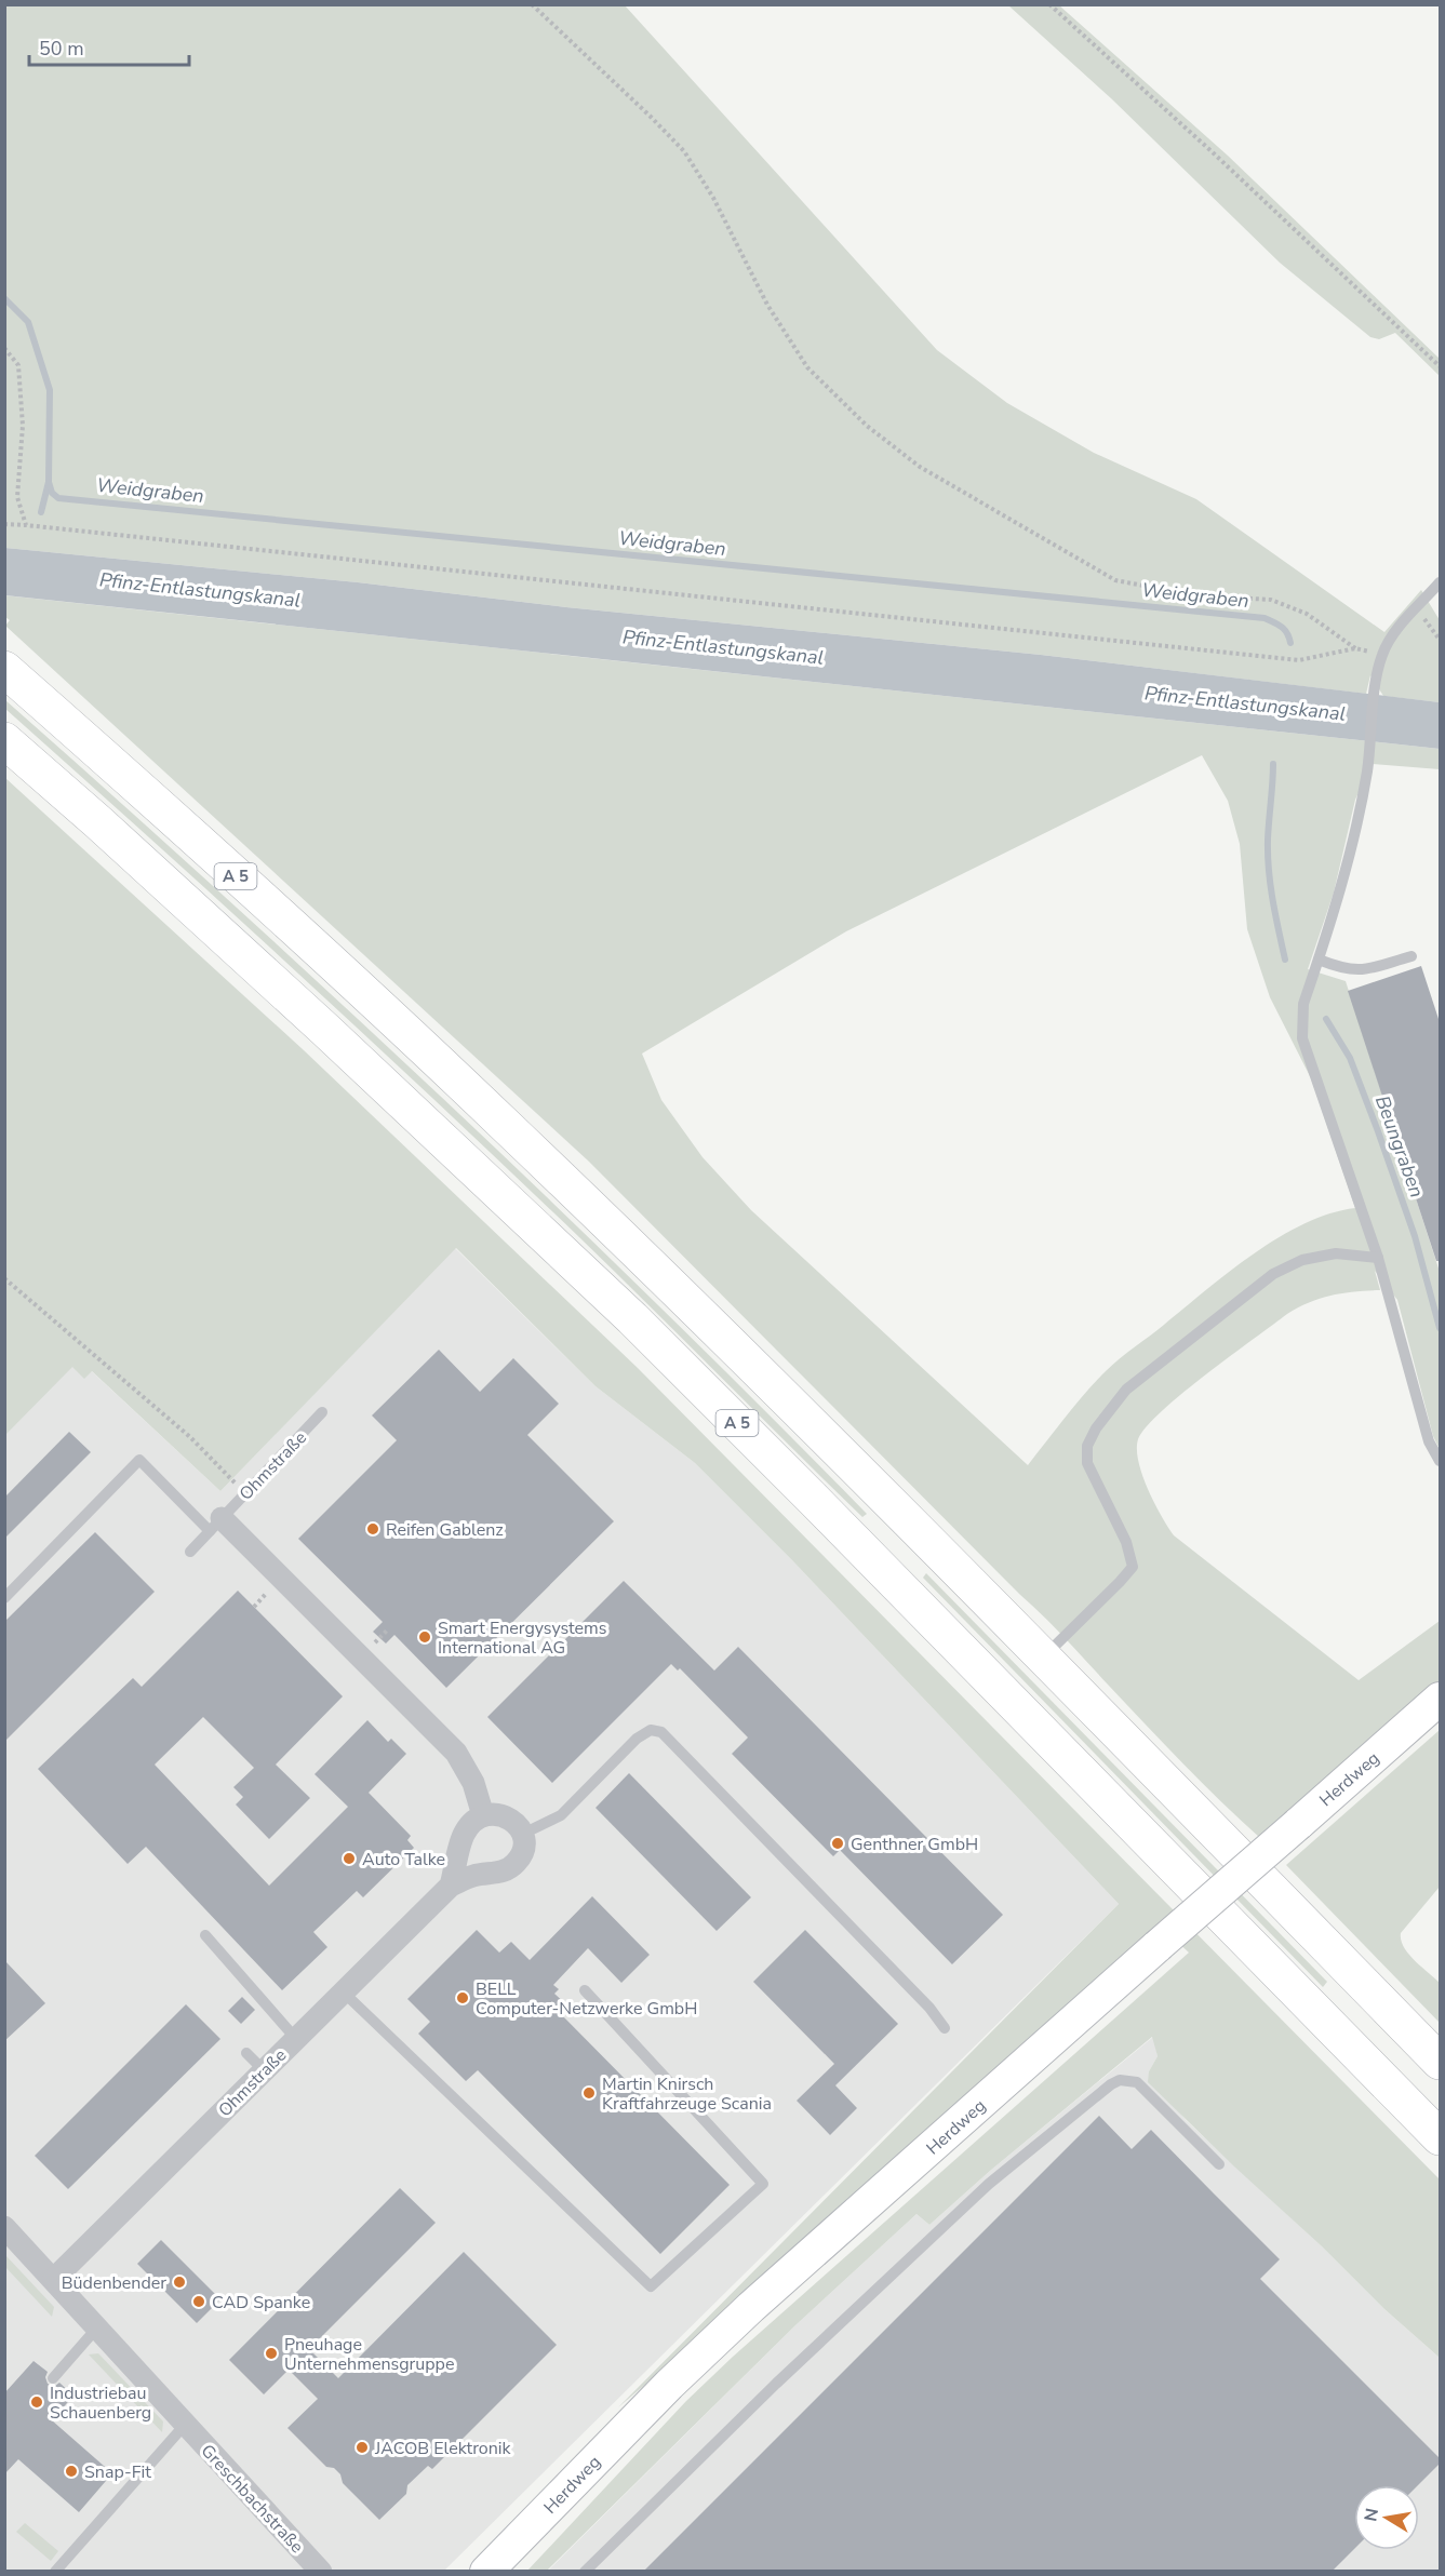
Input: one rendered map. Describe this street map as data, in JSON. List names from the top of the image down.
{
  "streets": {
    "highway": ["A 5"],
    "main road": ["Herdweg"],
    "street": ["Ohmstraße", "Greschbachstraße"]
  },
  "crossings": [
    ["Ohmstraße", "Greschbachstraße"]
  ],
  "water": ["Weidgraben", "Pfinz-Entlastungskanal", "Beungraben"],
  "places": [
    "Reifen Gablenz",
    "Smart Energysystems International AG",
    "Genthner GmbH",
    "Auto Talke",
    "BELL Computer-Netzwerke GmbH",
    "Martin Knirsch Kraftfahrzeuge Scania",
    "Büdenbender",
    "CAD Spanke",
    "Pneuhage Unternehmensgruppe",
    "Industriebau Schauenberg",
    "JACOB Elektronik",
    "Snap-Fit"
  ],
  "scale_bar": "50 m",
  "north": "left"
}
